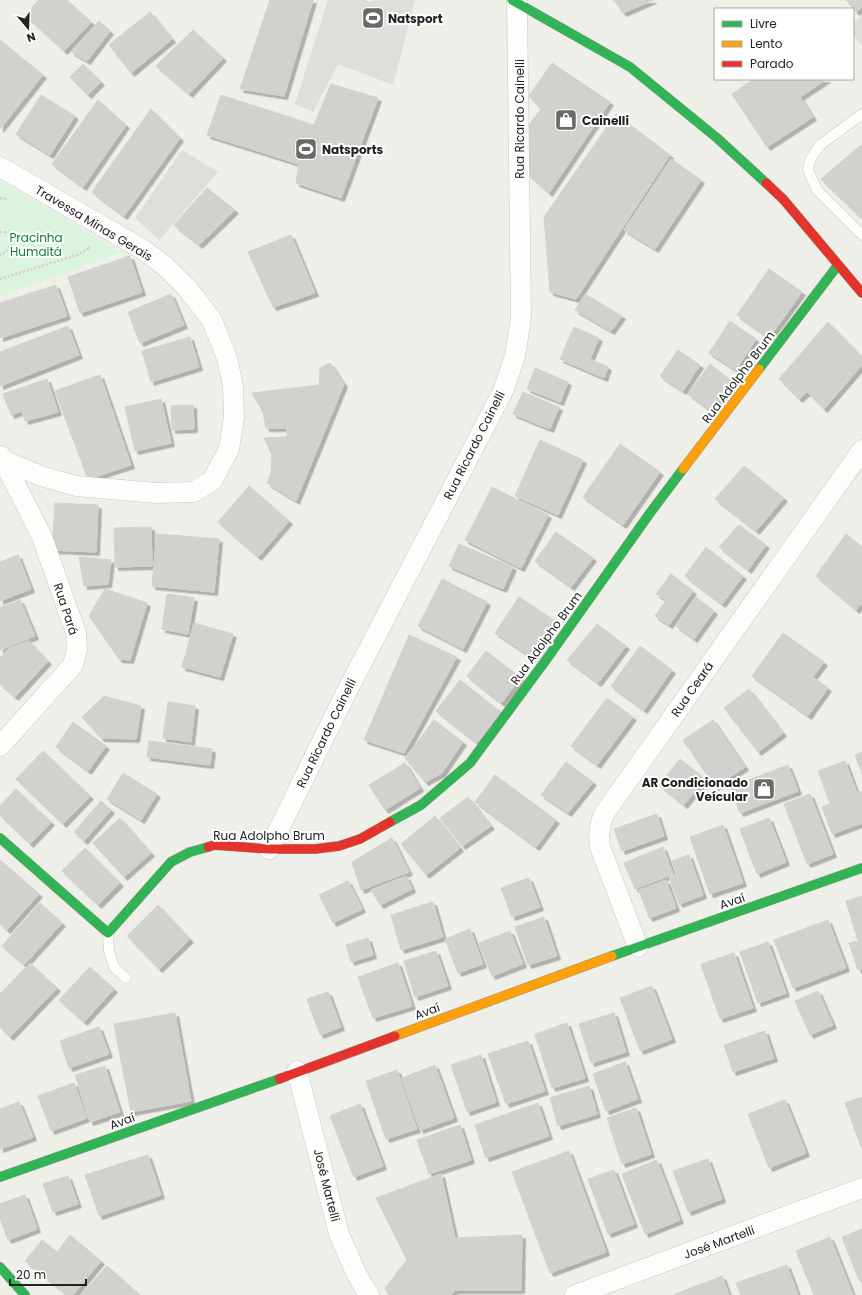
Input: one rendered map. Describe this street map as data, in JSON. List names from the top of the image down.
{
  "streets": {
    "street": [
      "Rua Ricardo Cainelli",
      "Travessa Minas Gerais",
      "Rua Adolpho Brum",
      "Rua Pará",
      "Rua Ceará",
      "Avaí",
      "José Martelli"
    ]
  },
  "crossings": [
    ["Rua Ricardo Cainelli", "Rua Adolpho Brum"],
    ["Travessa Minas Gerais", "Rua Pará"],
    ["Rua Ceará", "Avaí"],
    ["Avaí", "José Martelli"]
  ],
  "parks": ["Pracinha Humaitá"],
  "places": {
    "sports": ["Natsport", "Natsports"],
    "shop": ["Cainelli", "AR Condicionado Veícular"]
  },
  "legend": ["Livre", "Lento", "Parado"],
  "scale_bar": "20 m",
  "north": "bottom"
}
